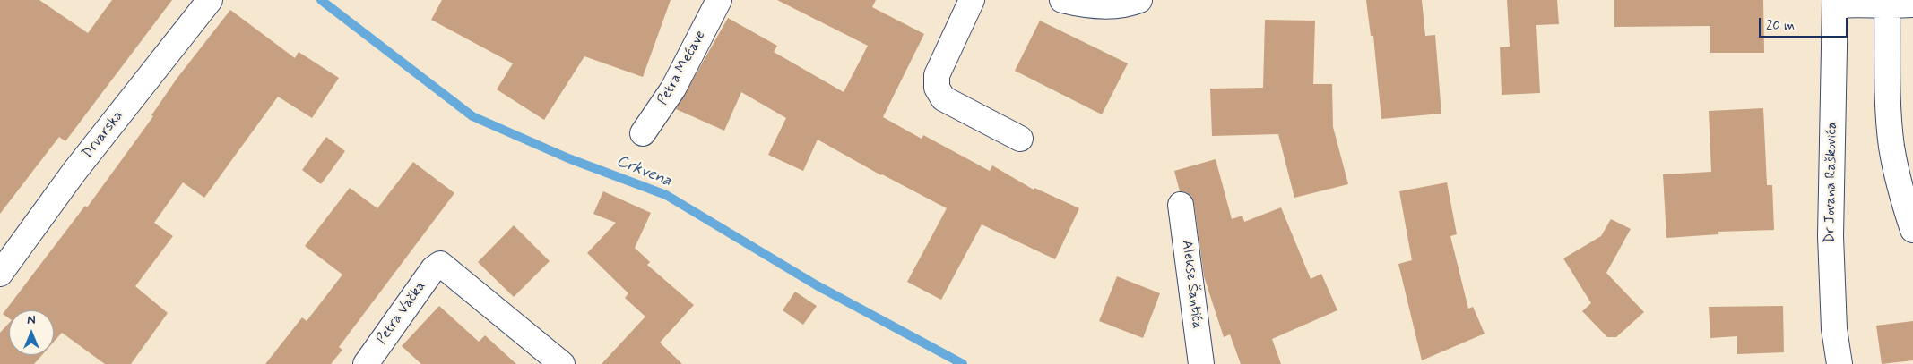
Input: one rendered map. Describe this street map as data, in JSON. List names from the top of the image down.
{
  "streets": {
    "street": [
      "Petra Mećave",
      "Drvarska",
      "Dr Jovana Raškovića",
      "Alekse Šantića",
      "Petra Vačka"
    ]
  },
  "water": ["Crkvena"],
  "scale_bar": "20 m",
  "north": "top"
}
